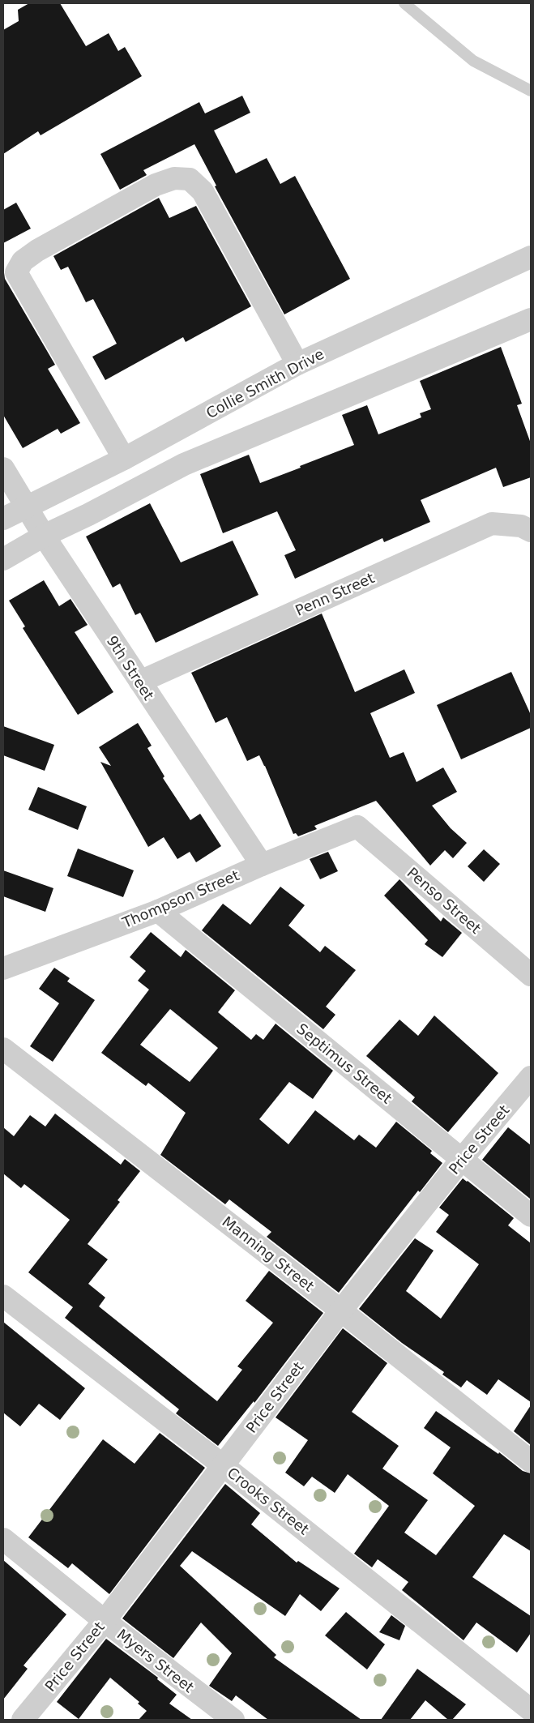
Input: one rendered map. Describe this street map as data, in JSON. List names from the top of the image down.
{
  "streets": {
    "street": [
      "Collie Smith Drive",
      "Penn Street",
      "9th Street",
      "Thompson Street",
      "Penso Street",
      "Septimus Street",
      "Price Street",
      "Manning Street",
      "Crooks Street",
      "Myers Street"
    ]
  },
  "crossings": [
    ["Collie Smith Drive", "9th Street"],
    ["Penn Street", "9th Street"],
    ["9th Street", "Thompson Street"],
    ["Thompson Street", "Penso Street"],
    ["Thompson Street", "Septimus Street"],
    ["Septimus Street", "Price Street"],
    ["Price Street", "Manning Street"],
    ["Price Street", "Crooks Street"],
    ["Price Street", "Myers Street"]
  ]
}
